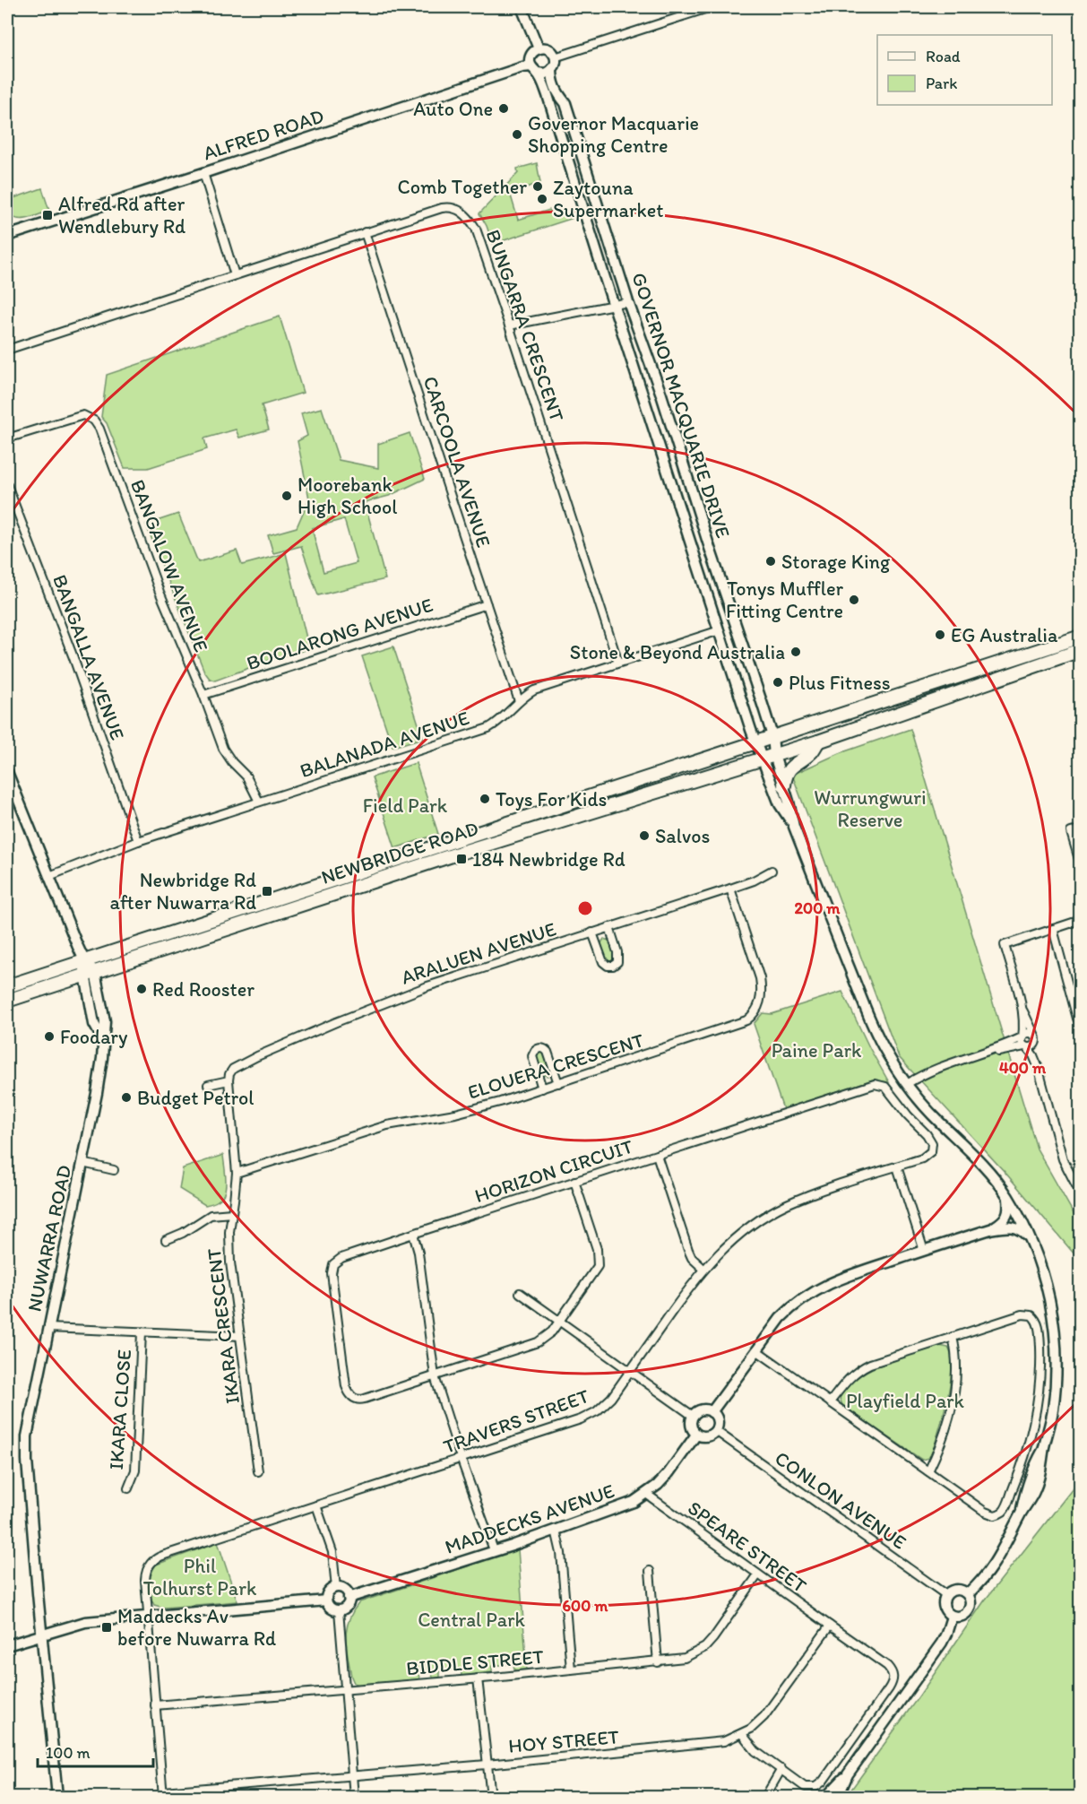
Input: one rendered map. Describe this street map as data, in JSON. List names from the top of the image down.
{
  "streets": {
    "highway": ["NEWBRIDGE ROAD"],
    "street": [
      "ALFRED ROAD",
      "BUNGARRA CRESCENT",
      "GOVERNOR MACQUARIE DRIVE",
      "CARCOOLA AVENUE",
      "BANGALOW AVENUE",
      "BOOLARONG AVENUE",
      "BANGALLA AVENUE",
      "BALANADA AVENUE",
      "ARALUEN AVENUE",
      "ELOUERA CRESCENT",
      "HORIZON CIRCUIT",
      "NUWARRA ROAD",
      "IKARA CRESCENT",
      "IKARA CLOSE",
      "TRAVERS STREET",
      "CONLON AVENUE",
      "MADDECKS AVENUE",
      "SPEARE STREET",
      "BIDDLE STREET",
      "HOY STREET"
    ]
  },
  "crossings": [
    ["ALFRED ROAD", "GOVERNOR MACQUARIE DRIVE"],
    ["BUNGARRA CRESCENT", "CARCOOLA AVENUE"],
    ["BUNGARRA CRESCENT", "BALANADA AVENUE"],
    ["GOVERNOR MACQUARIE DRIVE", "BALANADA AVENUE"],
    ["GOVERNOR MACQUARIE DRIVE", "NEWBRIDGE ROAD"],
    ["CARCOOLA AVENUE", "BOOLARONG AVENUE"],
    ["CARCOOLA AVENUE", "BALANADA AVENUE"],
    ["BANGALOW AVENUE", "BOOLARONG AVENUE"],
    ["BANGALOW AVENUE", "BALANADA AVENUE"],
    ["BANGALLA AVENUE", "BALANADA AVENUE"],
    ["BALANADA AVENUE", "NUWARRA ROAD"],
    ["NEWBRIDGE ROAD", "NUWARRA ROAD"],
    ["ARALUEN AVENUE", "ELOUERA CRESCENT"],
    ["ARALUEN AVENUE", "IKARA CRESCENT"],
    ["ELOUERA CRESCENT", "IKARA CRESCENT"],
    ["HORIZON CIRCUIT", "TRAVERS STREET"],
    ["TRAVERS STREET", "BIDDLE STREET"],
    ["TRAVERS STREET", "HOY STREET"],
    ["CONLON AVENUE", "MADDECKS AVENUE"],
    ["MADDECKS AVENUE", "SPEARE STREET"],
    ["SPEARE STREET", "BIDDLE STREET"],
    ["SPEARE STREET", "HOY STREET"]
  ],
  "parks": [
    "Wurrungwuri Reserve",
    "Field Park",
    "Paine Park",
    "Playfield Park",
    "Phil Tolhurst Park",
    "Central Park"
  ],
  "places": {
    "other": [
      "Auto One",
      "Governor Macquarie Shopping Centre",
      "Comb Together",
      "Zaytouna Supermarket",
      "Moorebank High School",
      "Storage King",
      "Tonys Muffler Fitting Centre",
      "EG Australia",
      "Stone & Beyond Australia",
      "Plus Fitness",
      "Toys For Kids",
      "Salvos",
      "Red Rooster",
      "Foodary",
      "Budget Petrol"
    ],
    "transit": [
      "Alfred Rd after Wendlebury Rd",
      "184 Newbridge Rd",
      "Newbridge Rd after Nuwarra Rd",
      "Maddecks Av before Nuwarra Rd"
    ]
  },
  "legend": ["Road", "Park"],
  "scale_bar": "100 m",
  "rings": ["200 m", "400 m", "600 m"]
}
